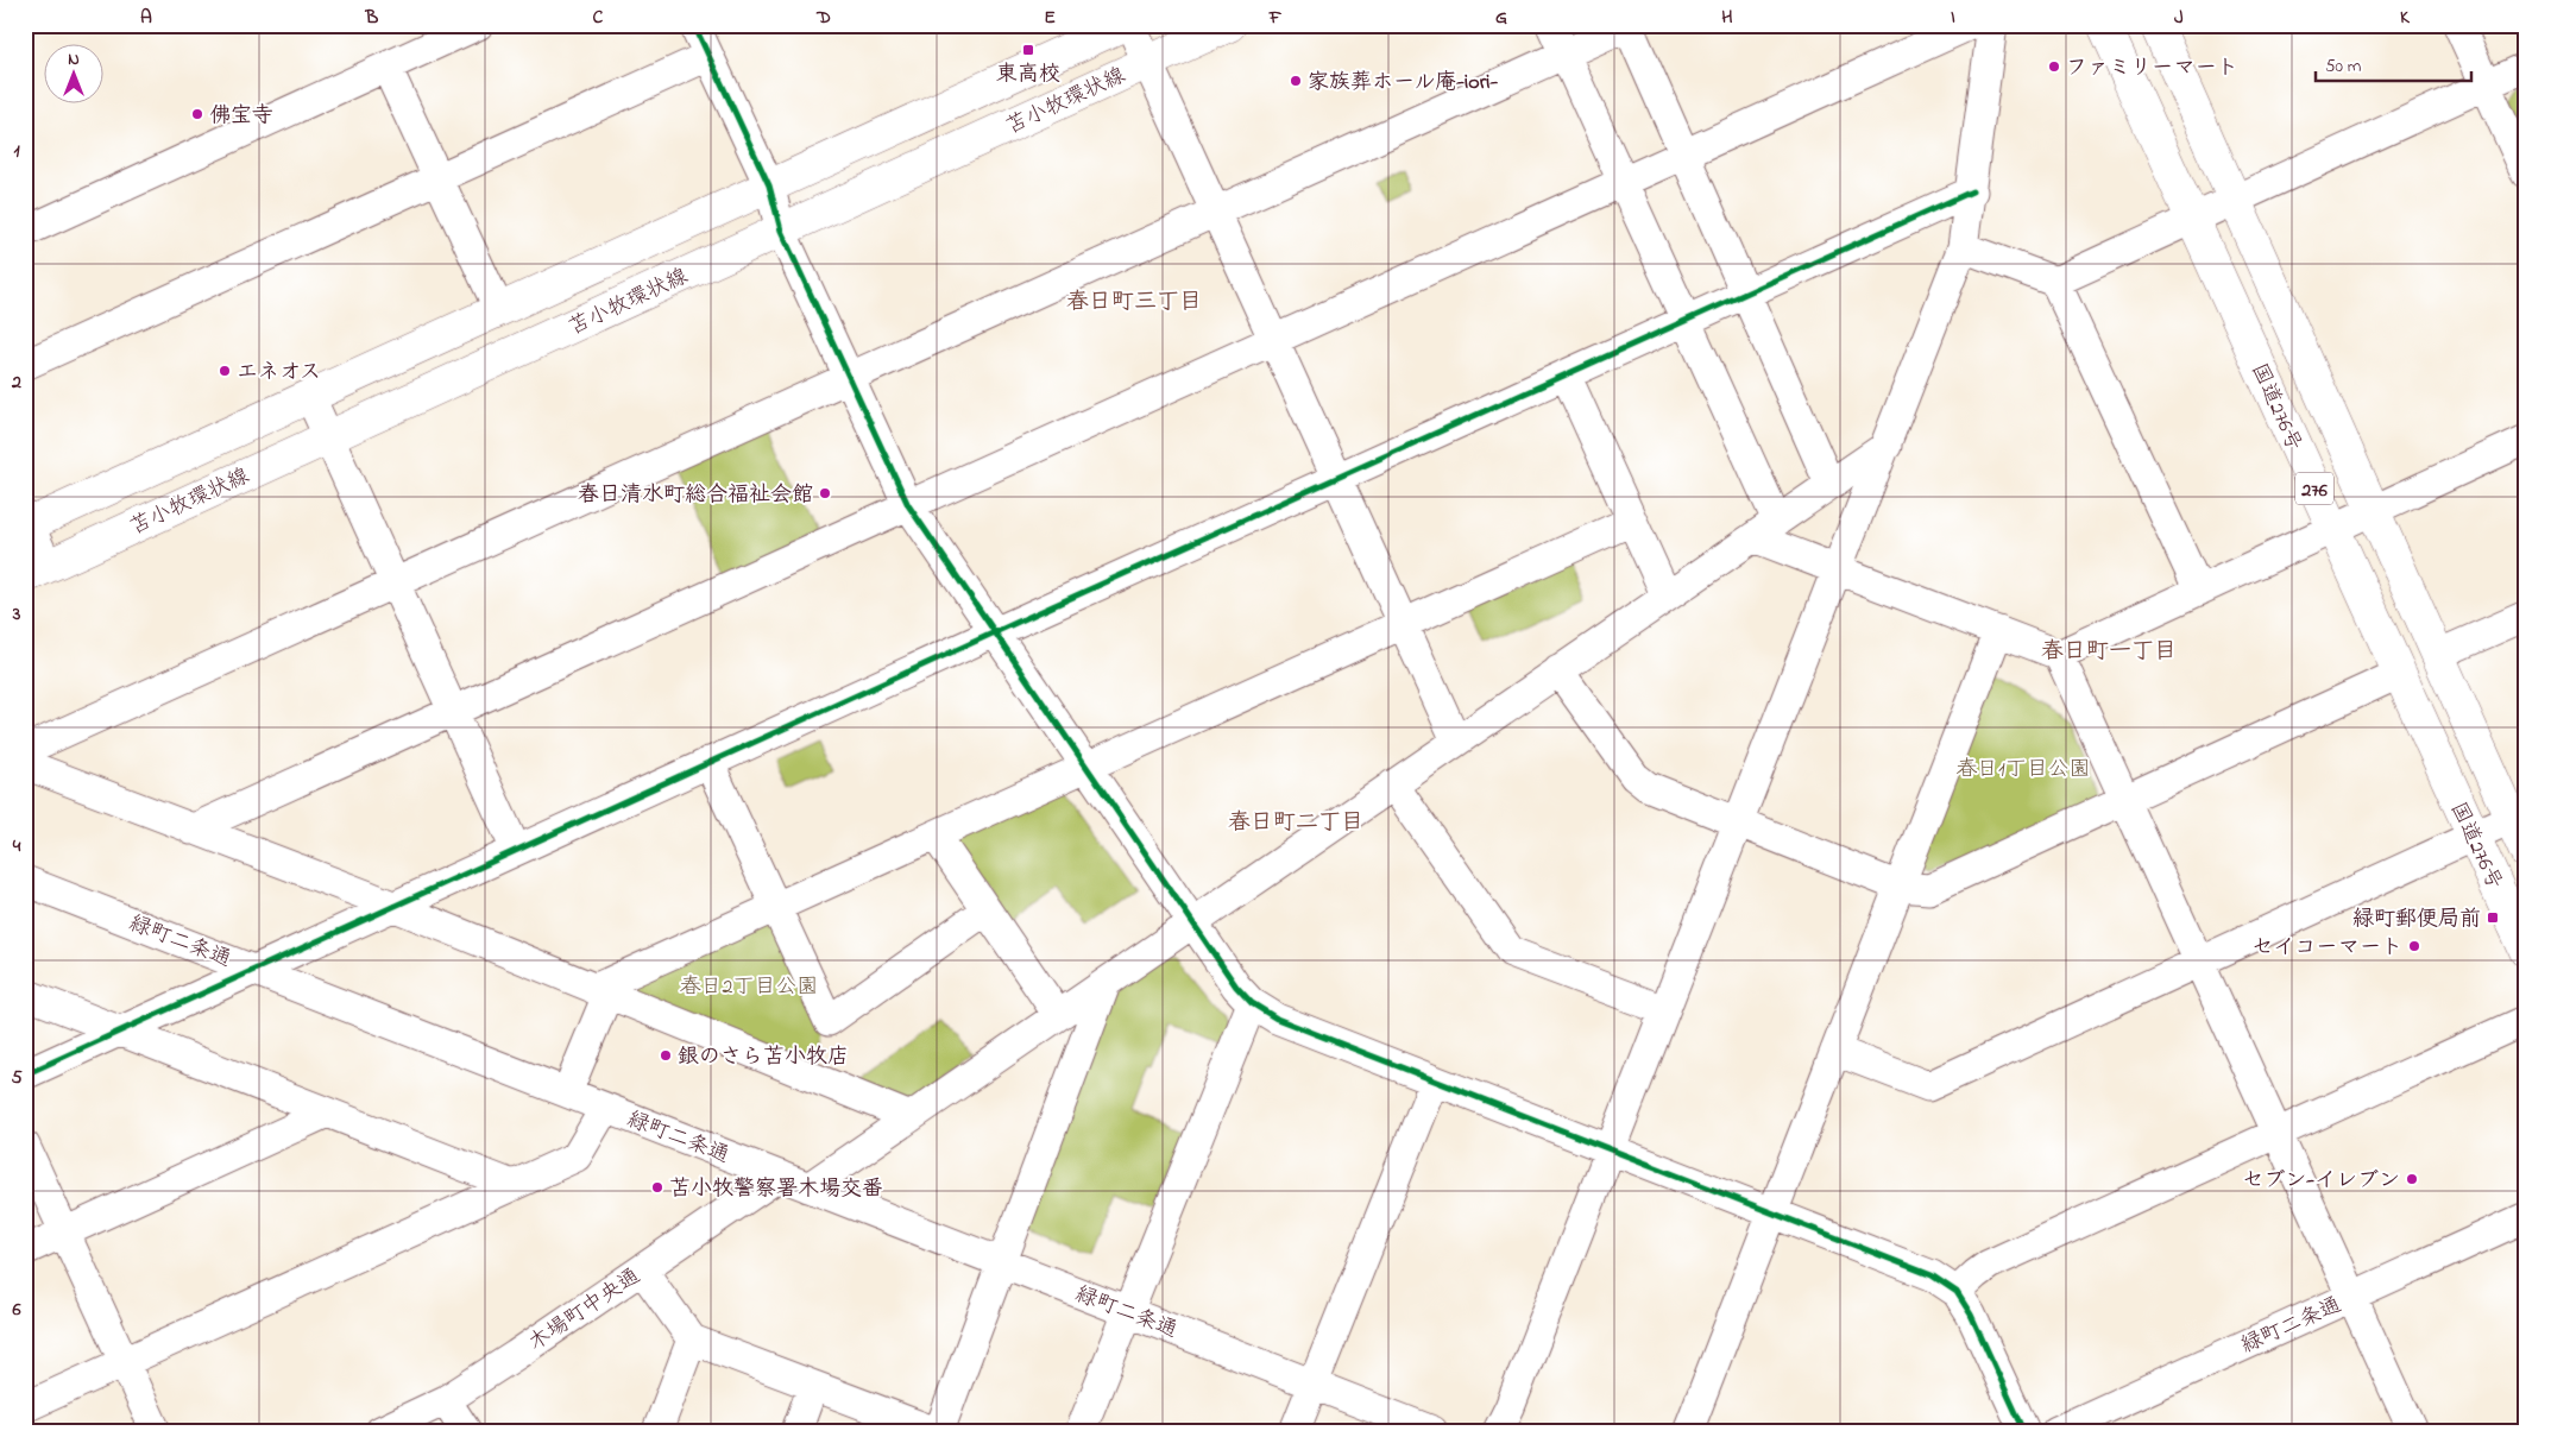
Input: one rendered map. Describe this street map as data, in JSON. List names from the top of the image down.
{
  "streets": {
    "main road": ["苫小牧環状線", "国道276号", "276"],
    "street": ["緑町二条通", "木場町中央通"]
  },
  "crossings": [
    ["緑町二条通", "木場町中央通"]
  ],
  "districts": ["春日町三丁目", "春日町一丁目", "春日町二丁目"],
  "parks": ["春日1丁目公園", "春日2丁目公園"],
  "places": {
    "transit": ["東高校", "緑町郵便局前"],
    "other": [
      "ファミリーマート",
      "家族葬ホール庵-iori-",
      "佛宝寺",
      "エネオス",
      "春日清水町総合福祉会館",
      "セイコーマート",
      "銀のさら苫小牧店",
      "セブン-イレブン",
      "苫小牧警察署木場交番"
    ]
  },
  "scale_bar": "50 m",
  "north": "top",
  "grid": {
    "columns": [
      "A",
      "B",
      "C",
      "D",
      "E",
      "F",
      "G",
      "H",
      "I",
      "J",
      "K"
    ],
    "rows": [
      "1",
      "2",
      "3",
      "4",
      "5",
      "6"
    ]
  }
}
